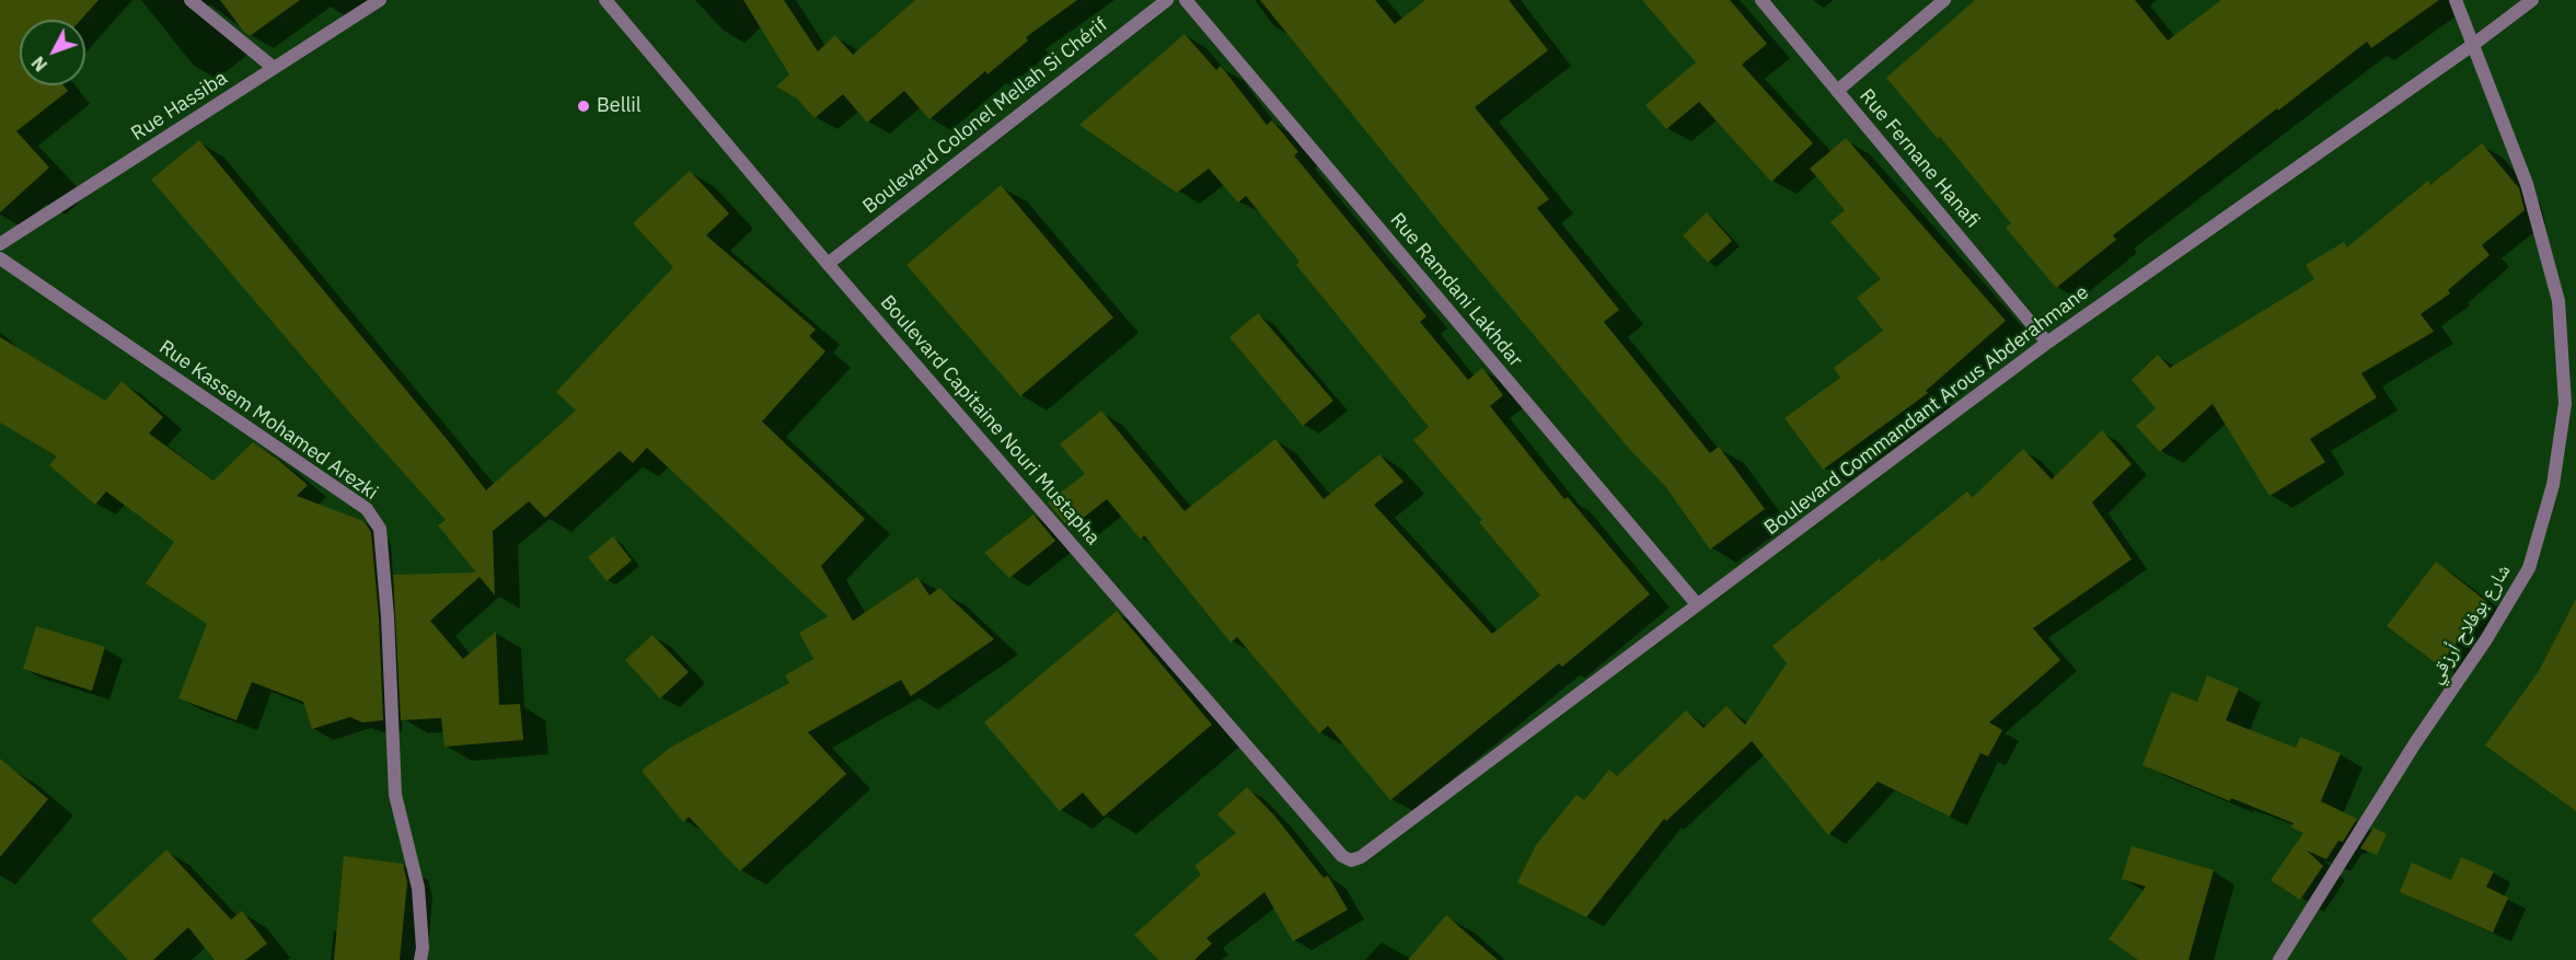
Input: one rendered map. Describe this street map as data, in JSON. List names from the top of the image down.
{
  "streets": {
    "street": [
      "Rue Hassiba",
      "Boulevard Colonel Mellah Si Chérif",
      "Rue Fernane Hanafi",
      "Rue Ramdani Lakhdar",
      "Boulevard Commandant Arous Abderahmane",
      "Rue Kassem Mohamed Arezki",
      "Boulevard Capitaine Nouri Mustapha",
      "شارع بوفلاح أرزقي"
    ]
  },
  "crossings": [
    ["Boulevard Colonel Mellah Si Chérif", "Boulevard Capitaine Nouri Mustapha"],
    ["Rue Fernane Hanafi", "Boulevard Commandant Arous Abderahmane"],
    ["Rue Ramdani Lakhdar", "Boulevard Commandant Arous Abderahmane"],
    ["Boulevard Commandant Arous Abderahmane", "Boulevard Capitaine Nouri Mustapha"],
    ["Boulevard Commandant Arous Abderahmane", "شارع بوفلاح أرزقي"]
  ],
  "places": ["Bellil"],
  "north": "bottom left"
}
